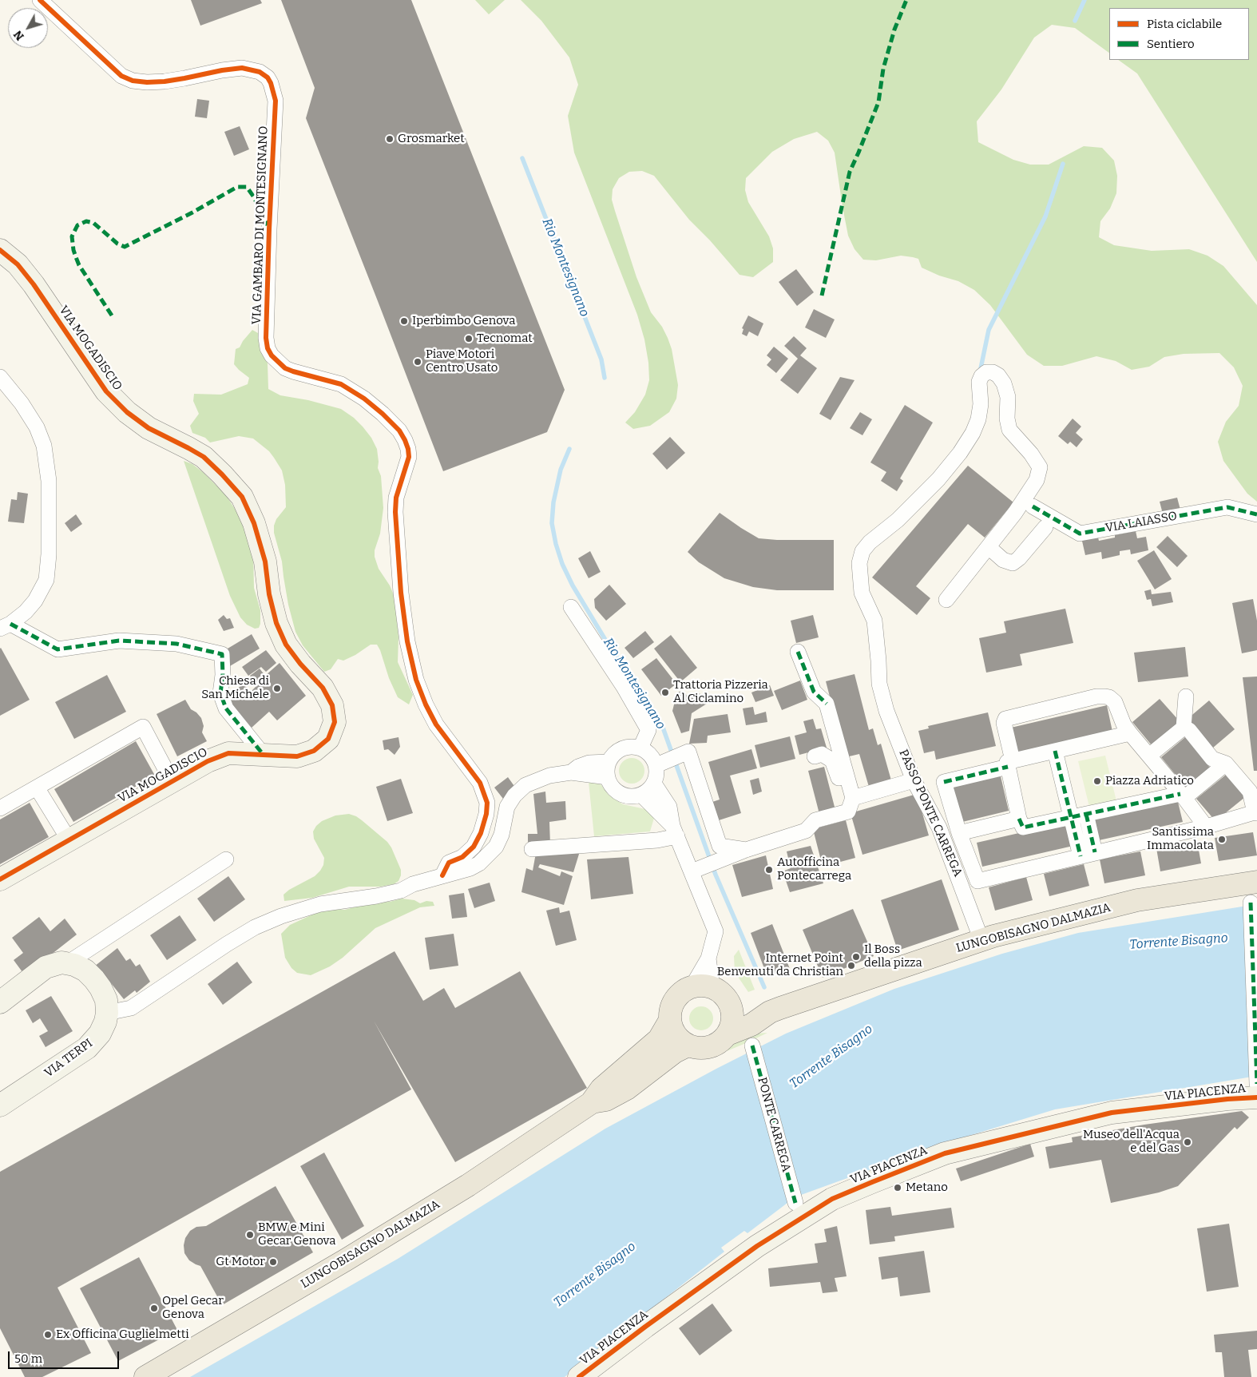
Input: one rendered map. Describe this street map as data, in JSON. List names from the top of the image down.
{
  "streets": {
    "main road": ["LUNGOBISAGNO DALMAZIA"],
    "street": [
      "VIA GAMBARO DI MONTESIGNANO",
      "VIA MOGADISCIO",
      "VIA LAIASSO",
      "PASSO PONTE CARREGA",
      "VIA TERPI",
      "VIA PIACENZA",
      "PONTE CARREGA"
    ]
  },
  "crossings": [
    ["PASSO PONTE CARREGA", "LUNGOBISAGNO DALMAZIA"]
  ],
  "water": ["Rio Montesignano", "Torrente Bisagno"],
  "places": [
    "Grosmarket",
    "Iperbimbo Genova",
    "Tecnomat",
    "Piave Motori Centro Usato",
    "Chiesa di San Michele",
    "Trattoria Pizzeria Al Ciclamino",
    "Piazza Adriatico",
    "Santissima Immacolata",
    "Autofficina Pontecarrega",
    "Il Boss della pizza",
    "Internet Point Benvenuti da Christian",
    "Museo dell'Acqua e del Gas",
    "Metano",
    "BMW e Mini Gecar Genova",
    "Gt Motor",
    "Opel Gecar Genova",
    "Ex Officina Guglielmetti"
  ],
  "legend": ["Pista ciclabile", "Sentiero"],
  "scale_bar": "50 m",
  "north": "bottom left"
}
